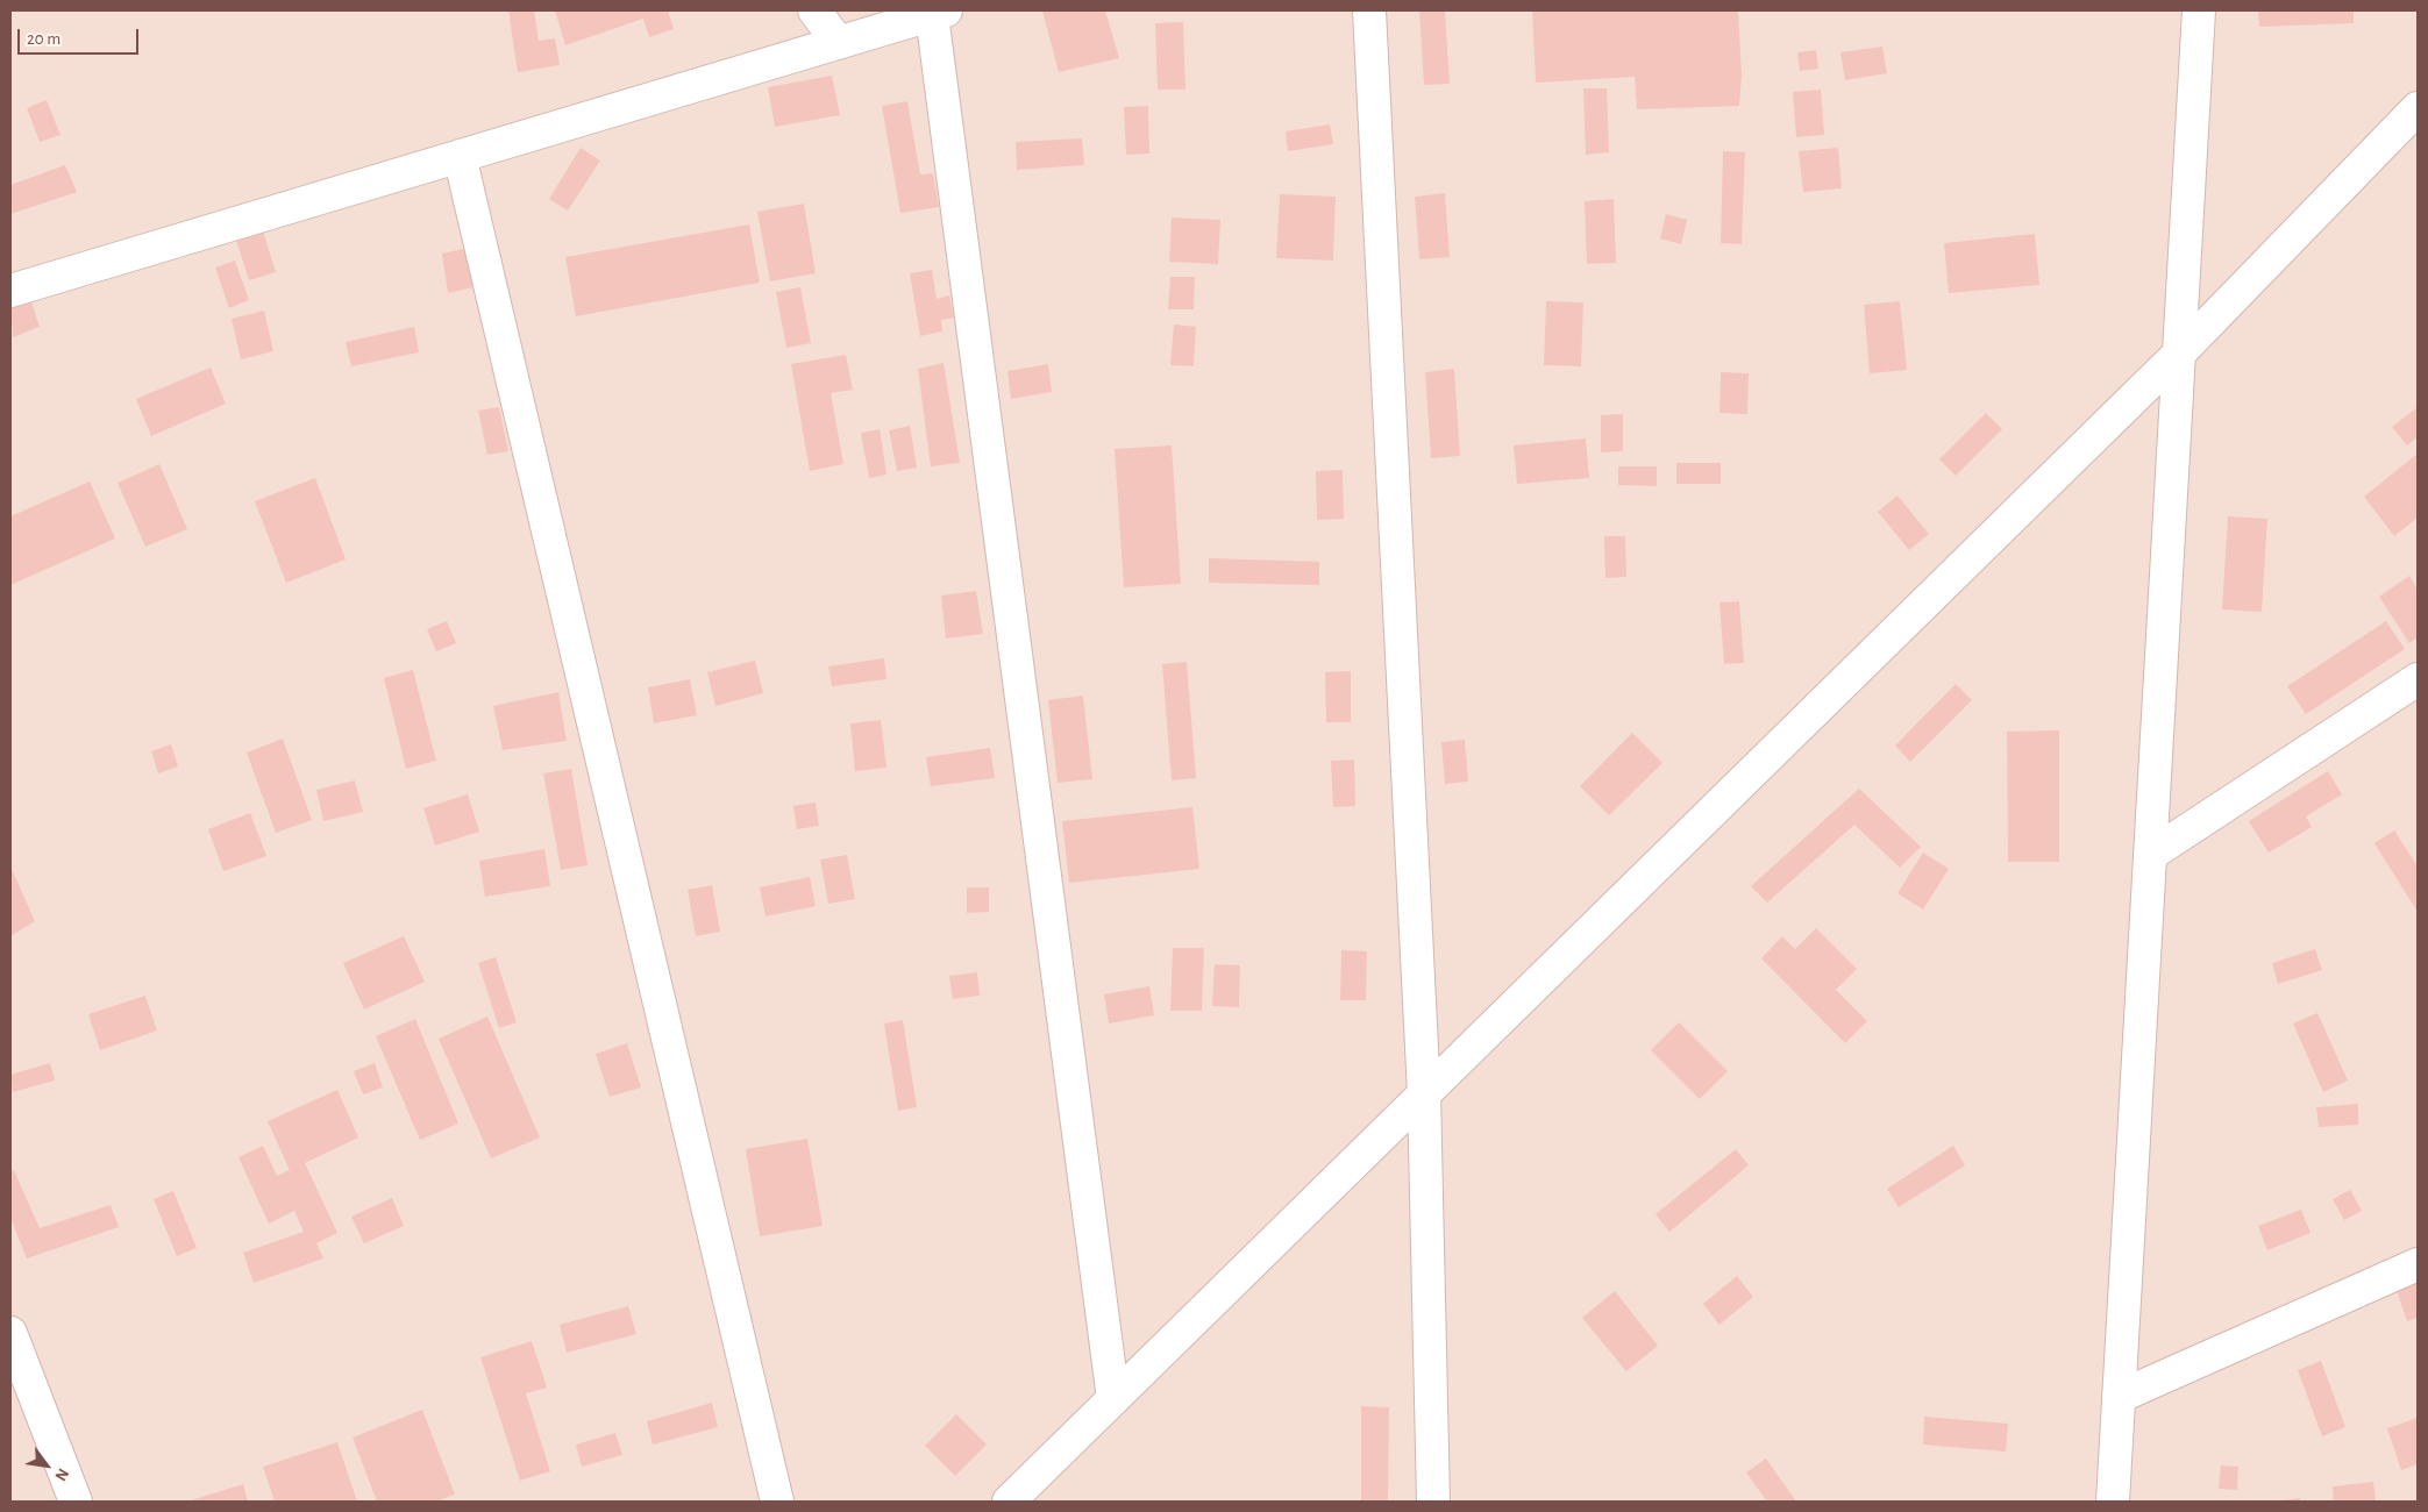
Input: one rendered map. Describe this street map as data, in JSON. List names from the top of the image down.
{
  "scale_bar": "20 m",
  "north": "bottom right"
}
